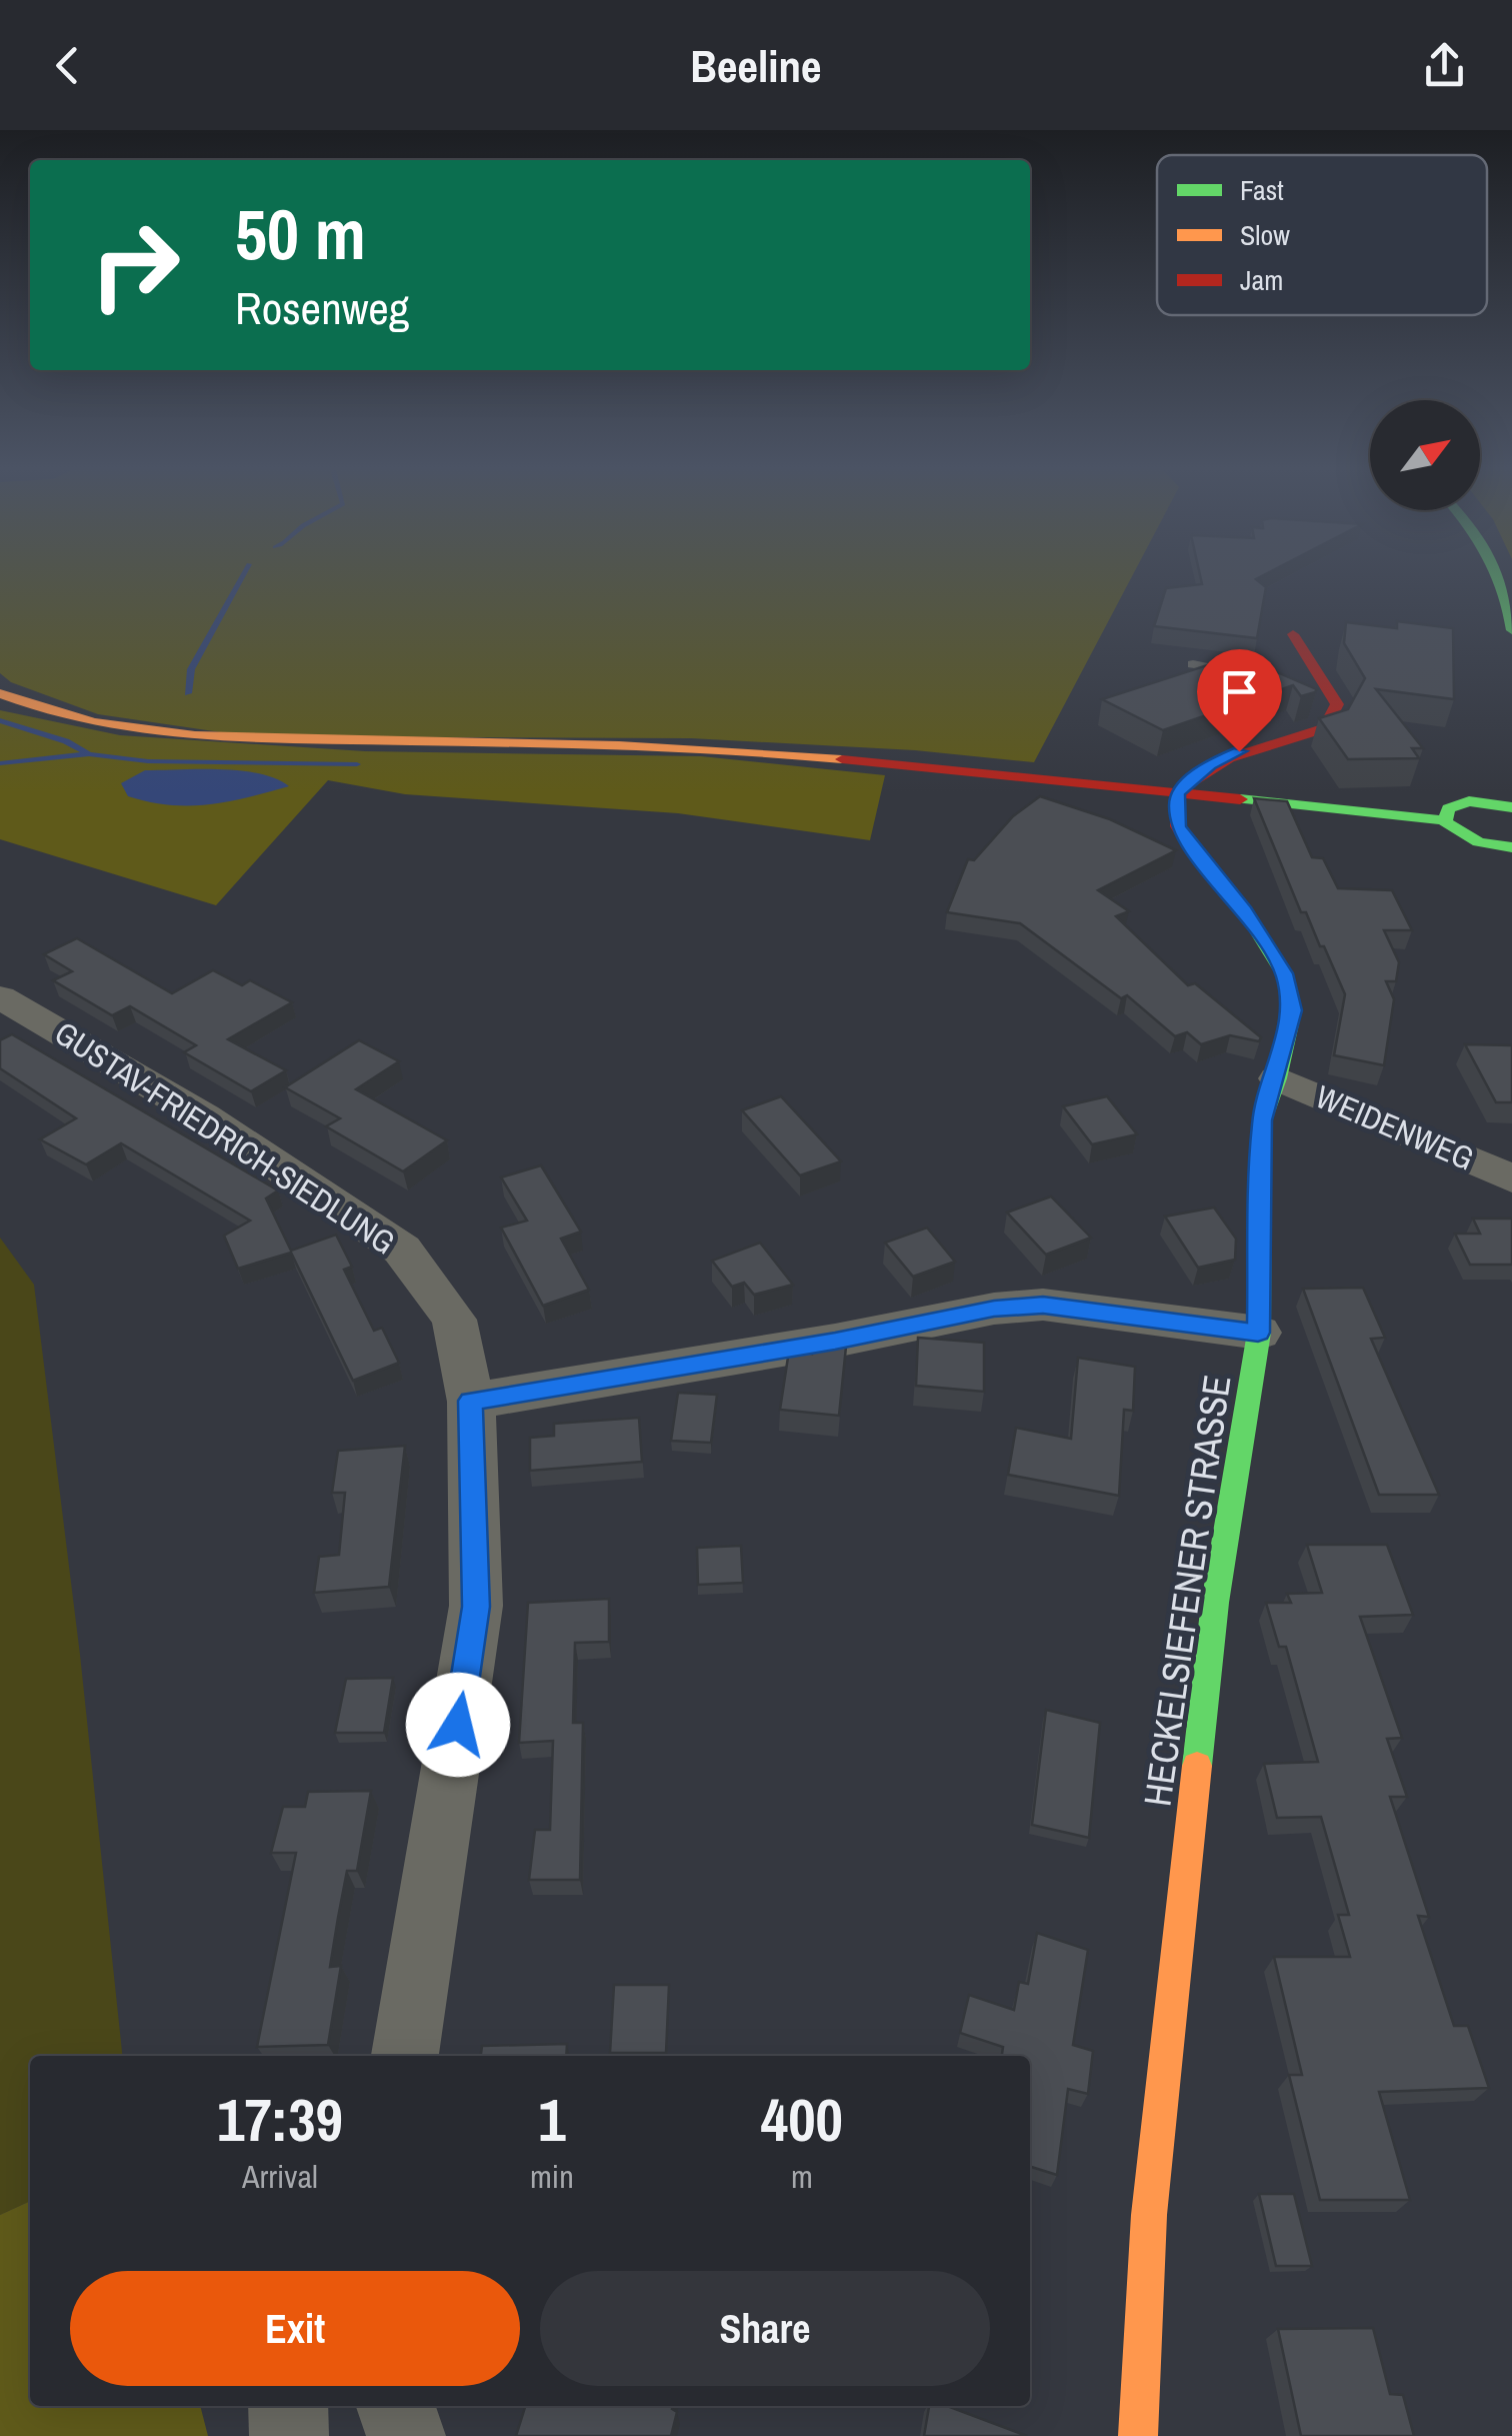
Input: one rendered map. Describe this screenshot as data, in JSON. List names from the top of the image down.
{
  "streets": {
    "main road": ["HECKELSIEFENER STRASSE"],
    "street": ["WEIDENWEG", "GUSTAV-FRIEDRICH-SIEDLUNG"]
  },
  "crossings": [
    ["WEIDENWEG", "HECKELSIEFENER STRASSE"]
  ],
  "legend": ["Fast", "Slow", "Jam"],
  "north": "top right",
  "page": {
    "header": "Beeline",
    "turn": ["50 m", "Rosenweg"],
    "eta": [
      "17:39",
      "Arrival",
      "1",
      "min",
      "400",
      "m"
    ],
    "buttons": ["Exit", "Share"]
  }
}
